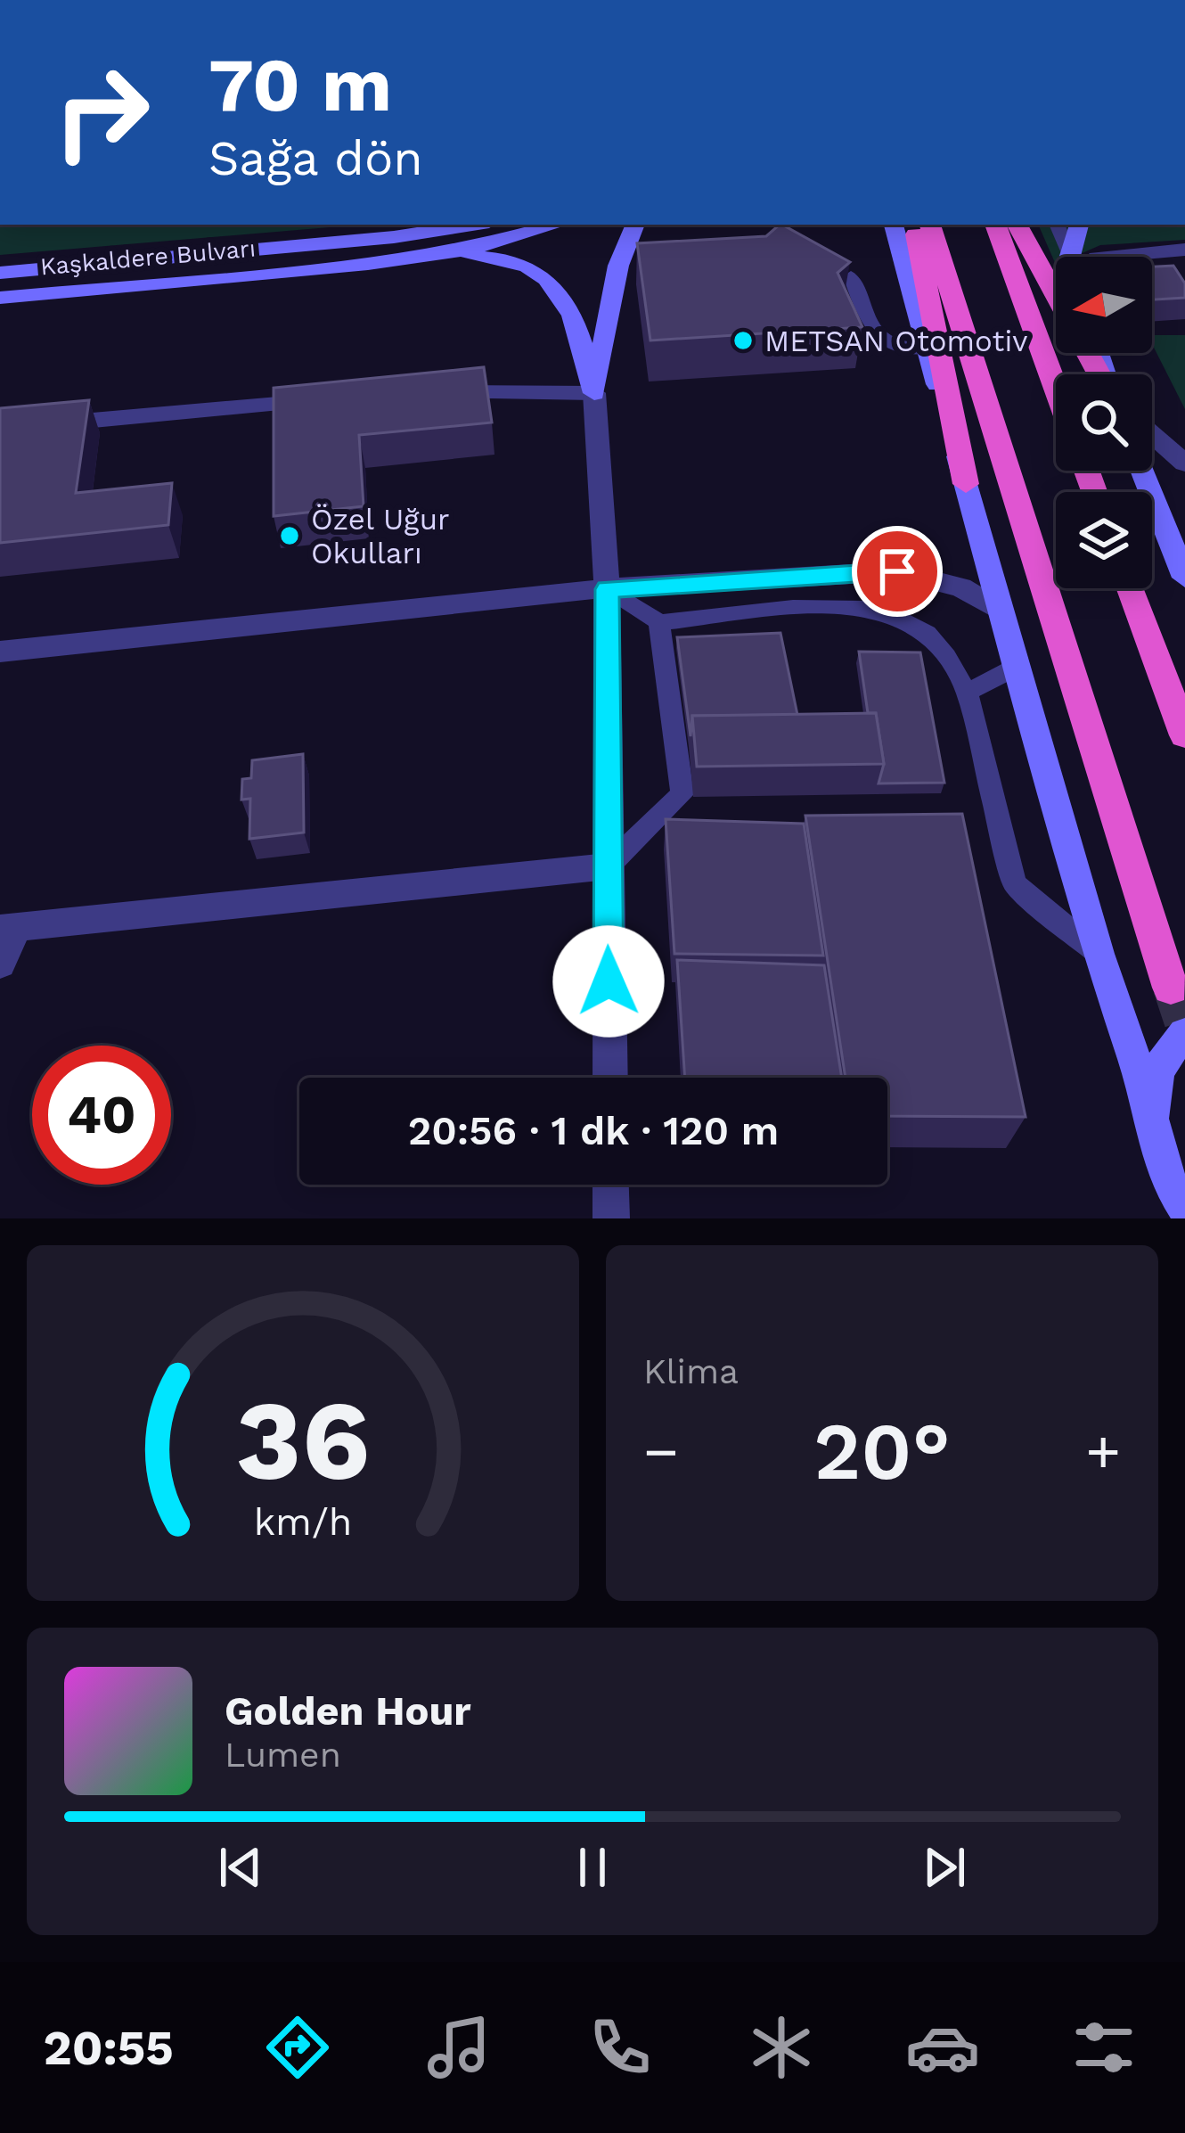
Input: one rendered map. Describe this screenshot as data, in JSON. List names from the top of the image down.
{
  "streets": {
    "main road": ["Kaşkaldere Bulvarı"]
  },
  "places": ["METSAN Otomotiv", "Özel Uğur Okulları"],
  "north": "left",
  "page": {
    "turn": ["70 m", "Sağa dön"],
    "limit": "40",
    "trip": "20:56 · 1 dk · 120 m",
    "tile": "Klima",
    "heat": ["−", "20°", "+"],
    "song": ["Golden Hour", "Lumen"],
    "tabs": "20:55",
    "gauge": ["36", "km/h"]
  }
}
